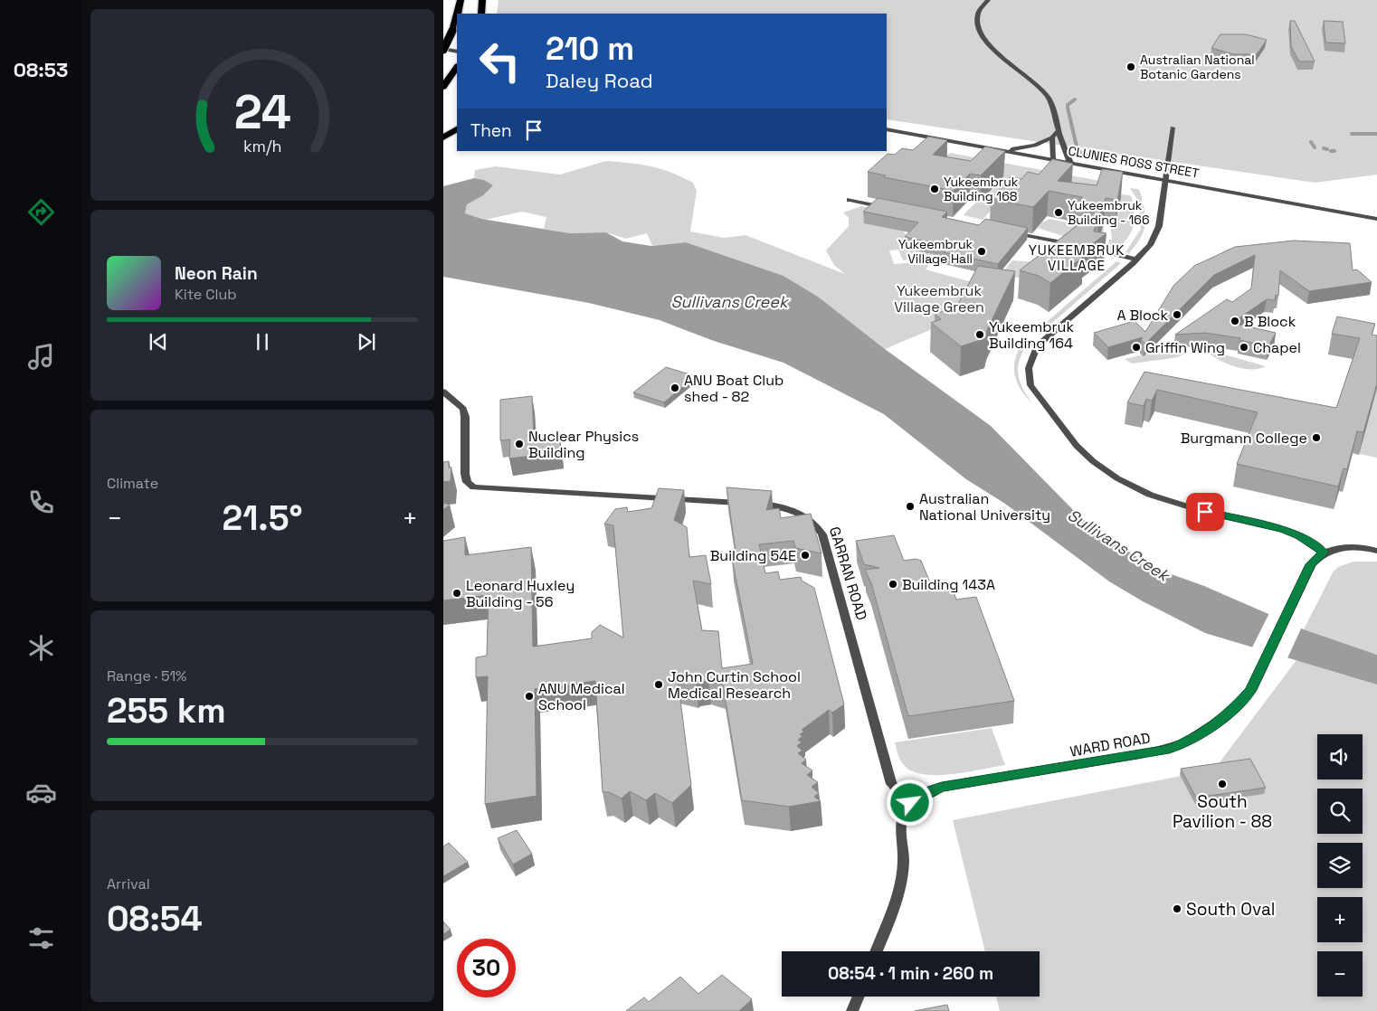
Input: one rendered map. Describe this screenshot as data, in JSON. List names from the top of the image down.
{
  "streets": {
    "street": ["CLUNIES ROSS STREET", "GARRAN ROAD", "WARD ROAD"]
  },
  "crossings": [
    ["GARRAN ROAD", "WARD ROAD"]
  ],
  "districts": ["YUKEEMBRUK VILLAGE"],
  "water": ["Sullivans Creek"],
  "parks": ["Yukeembruk Village Green"],
  "places": [
    "Australian National Botanic Gardens",
    "Yukeembruk Building 168",
    "Yukeembruk Building - 166",
    "Yukeembruk Village Hall",
    "A Block",
    "B Block",
    "Yukeembruk Building 164",
    "Griffin Wing",
    "Chapel",
    "ANU Boat Club shed - 82",
    "Burgmann College",
    "Nuclear Physics Building",
    "Australian National University",
    "Building 54E",
    "Building 143A",
    "Leonard Huxley Building - 56",
    "John Curtin School Medical Research",
    "ANU Medical School",
    "South Pavilion - 88",
    "South Oval"
  ],
  "page": {
    "tabs": "08:53",
    "turn": ["210 m", "Daley Road"],
    "then": "Then",
    "song": ["Neon Rain", "Kite Club"],
    "tile": [
      "Climate",
      ["Range · 51%", "255 km"],
      ["Arrival", "08:54"]
    ],
    "heat": ["−", "21.5°", "+"],
    "map_buttons": ["+", "−"],
    "limit": "30",
    "trip": "08:54 · 1 min · 260 m",
    "gauge": ["24", "km/h"]
  }
}
